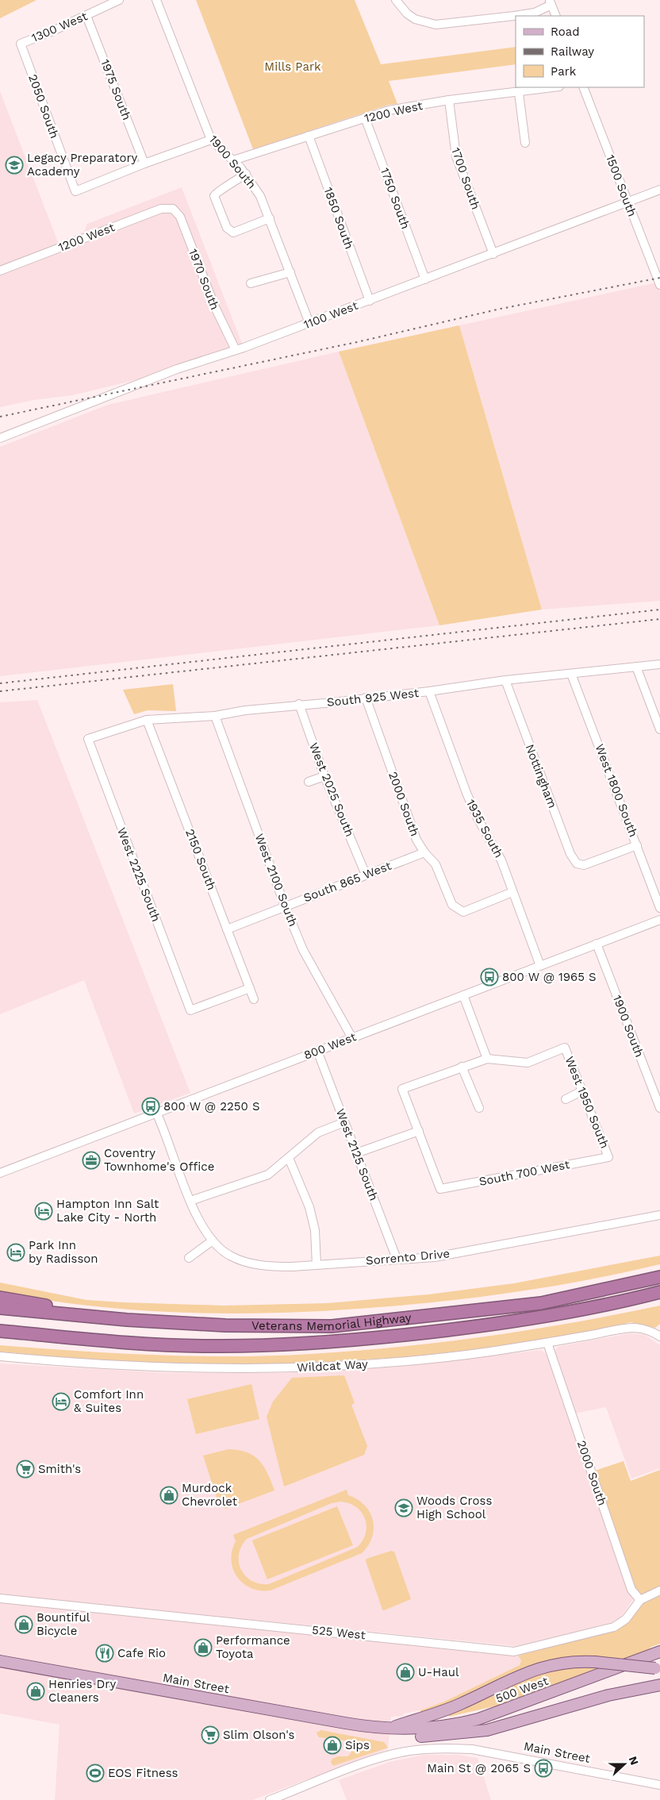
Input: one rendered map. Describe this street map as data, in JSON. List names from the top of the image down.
{
  "streets": {
    "highway": ["Veterans Memorial Highway"],
    "main road": ["Main Street", "500 West"],
    "street": [
      "1300 West",
      "1975 South",
      "2050 South",
      "1200 West",
      "1900 South",
      "1700 South",
      "1500 South",
      "1750 South",
      "1850 South",
      "1970 South",
      "1100 West",
      "South 925 West",
      "Nottingham",
      "West 2025 South",
      "West 1800 South",
      "2000 South",
      "1935 South",
      "2150 South",
      "West 2225 South",
      "West 2100 South",
      "South 865 West",
      "800 West",
      "West 1950 South",
      "West 2125 South",
      "South 700 West",
      "Sorrento Drive",
      "Wildcat Way",
      "525 West"
    ]
  },
  "crossings": [
    ["1300 West", "1975 South"],
    ["1300 West", "2050 South"],
    ["1975 South", "2050 South"],
    ["1200 West", "1900 South"],
    ["1200 West", "1700 South"],
    ["1200 West", "1750 South"],
    ["1200 West", "1850 South"],
    ["1200 West", "1970 South"],
    ["1900 South", "1100 West"],
    ["1900 South", "800 West"],
    ["1700 South", "1100 West"],
    ["1500 South", "1100 West"],
    ["1750 South", "1100 West"],
    ["1850 South", "1100 West"],
    ["1970 South", "1100 West"],
    ["South 925 West", "Nottingham"],
    ["South 925 West", "West 2025 South"],
    ["South 925 West", "West 1800 South"],
    ["South 925 West", "2000 South"],
    ["South 925 West", "1935 South"],
    ["South 925 West", "2150 South"],
    ["South 925 West", "West 2225 South"],
    ["South 925 West", "West 2100 South"],
    ["Nottingham", "West 1800 South"],
    ["West 2025 South", "South 865 West"],
    ["2000 South", "1935 South"],
    ["2000 South", "South 865 West"],
    ["2000 South", "Wildcat Way"],
    ["2000 South", "525 West"],
    ["1935 South", "800 West"],
    ["2150 South", "West 2225 South"],
    ["2150 South", "South 865 West"],
    ["West 2100 South", "South 865 West"],
    ["West 2100 South", "800 West"],
    ["800 West", "West 2125 South"],
    ["800 West", "Sorrento Drive"],
    ["West 1950 South", "South 700 West"],
    ["West 2125 South", "Sorrento Drive"],
    ["Main Street", "500 West"]
  ],
  "parks": ["Mills Park"],
  "places": {
    "school or university": ["Legacy Preparatory Academy", "Woods Cross High School"],
    "bus stop": ["800 W @ 1965 S", "800 W @ 2250 S", "Main St @ 2065 S"],
    "office": ["Coventry Townhome's Office"],
    "hotel": ["Hampton Inn Salt Lake City - North", "Park Inn by Radisson", "Comfort Inn & Suites"],
    "supermarket": ["Smith's", "Slim Olson's"],
    "shop": [
      "Murdock Chevrolet",
      "Bountiful Bicycle",
      "Performance Toyota",
      "U-Haul",
      "Henries Dry Cleaners",
      "Sips"
    ],
    "restaurant": ["Cafe Rio"],
    "sports": ["EOS Fitness"]
  },
  "legend": ["Road", "Railway", "Park"],
  "north": "right"
}
